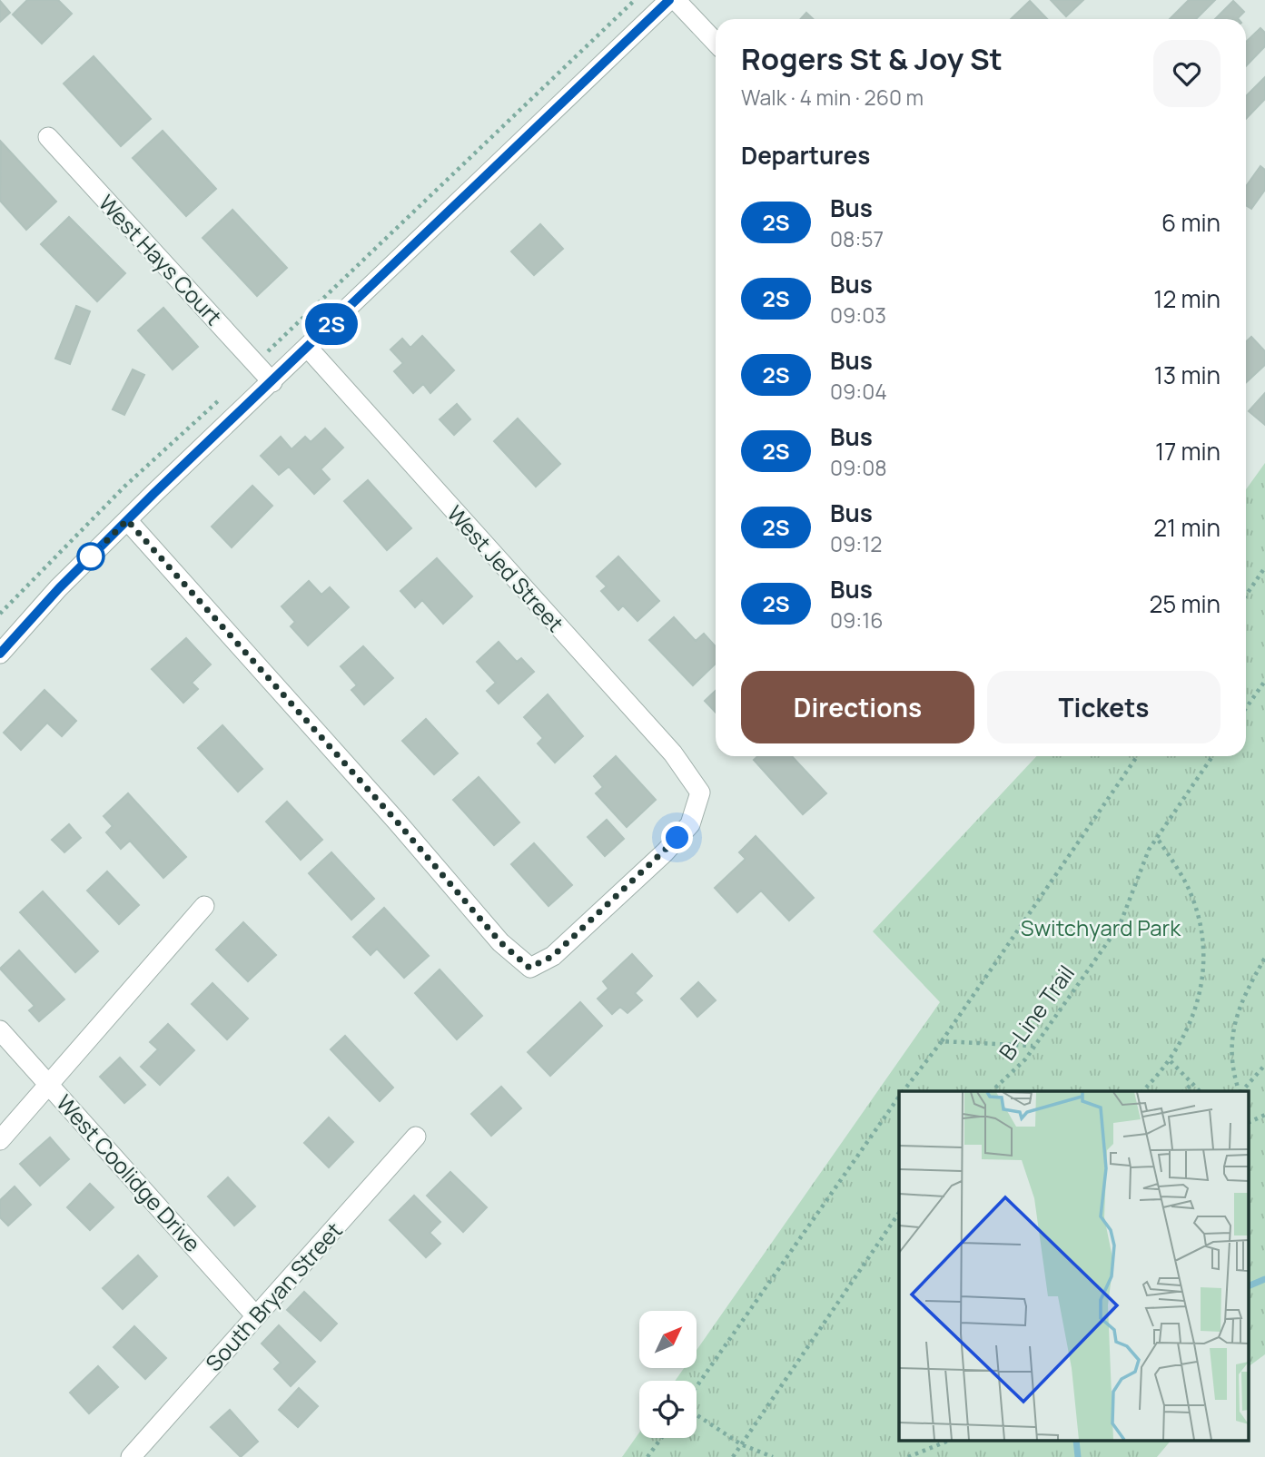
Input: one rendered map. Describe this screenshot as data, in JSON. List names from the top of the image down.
{
  "streets": {
    "street": [
      "West Hays Court",
      "West Jed Street",
      "West Coolidge Drive",
      "South Bryan Street"
    ],
    "path": ["B-Line Trail"]
  },
  "crossings": [
    ["West Coolidge Drive", "South Bryan Street"]
  ],
  "parks": ["Switchyard Park"],
  "lines": ["bus line 2S"],
  "north": "top right",
  "page": {
    "on_map": "2S",
    "heading": [
      ["Rogers St & Joy St", "Walk · 4 min · 260 m"],
      "Departures"
    ],
    "list": [
      {
        "mark": "2S",
        "name": "Bus",
        "note": "08:57",
        "value": "6 min"
      },
      {
        "mark": "2S",
        "name": "Bus",
        "note": "09:03",
        "value": "12 min"
      },
      {
        "mark": "2S",
        "name": "Bus",
        "note": "09:04",
        "value": "13 min"
      },
      {
        "mark": "2S",
        "name": "Bus",
        "note": "09:08",
        "value": "17 min"
      },
      {
        "mark": "2S",
        "name": "Bus",
        "note": "09:12",
        "value": "21 min"
      },
      {
        "mark": "2S",
        "name": "Bus",
        "note": "09:16",
        "value": "25 min"
      }
    ],
    "buttons": ["Directions", "Tickets"]
  }
}
